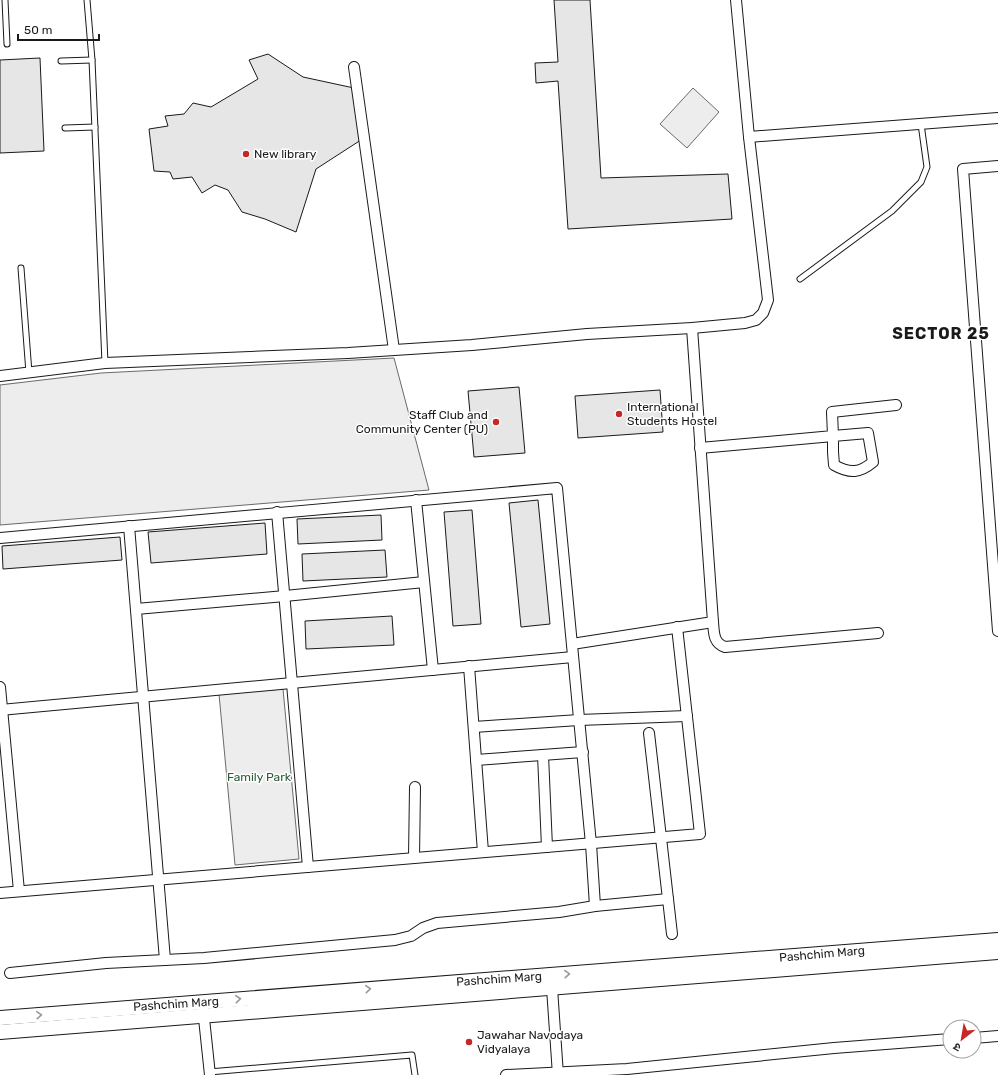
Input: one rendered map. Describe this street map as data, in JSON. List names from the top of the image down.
{
  "streets": {
    "main road": ["Pashchim Marg"]
  },
  "districts": ["SECTOR 25"],
  "parks": ["Family Park"],
  "places": [
    "New library",
    "International Students Hostel",
    "Staff Club and Community Center (PU)",
    "Jawahar Navodaya Vidyalaya"
  ],
  "scale_bar": "50 m",
  "north": "bottom left"
}
